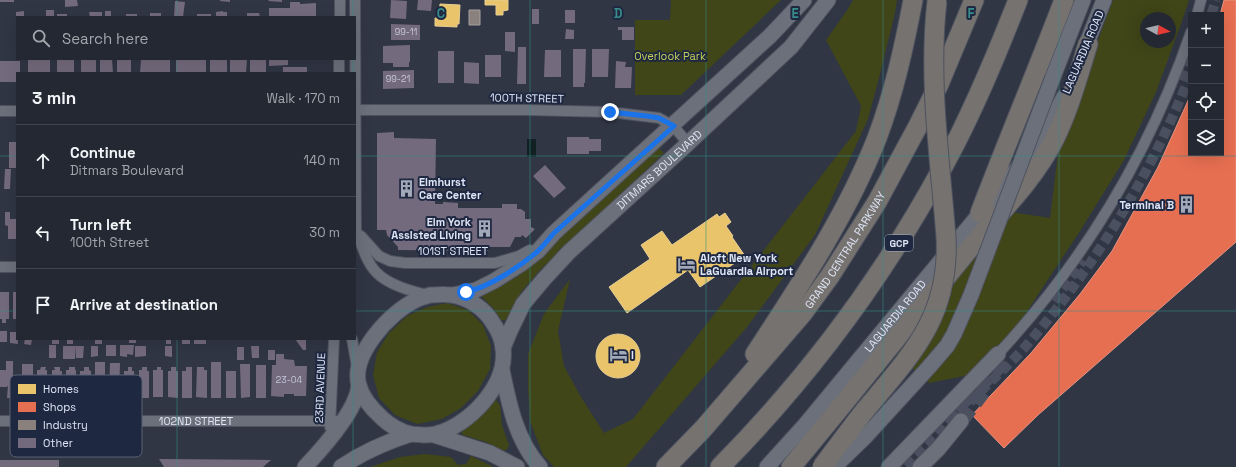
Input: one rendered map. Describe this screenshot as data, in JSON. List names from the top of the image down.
{
  "streets": {
    "highway": ["GCP", "GRAND CENTRAL PARKWAY"],
    "street": [
      "LAGUARDIA ROAD",
      "100TH STREET",
      "DITMARS BOULEVARD",
      "101ST STREET",
      "23RD AVENUE",
      "102ND STREET"
    ]
  },
  "crossings": [
    ["100TH STREET", "DITMARS BOULEVARD"],
    ["DITMARS BOULEVARD", "101ST STREET"],
    ["23RD AVENUE", "102ND STREET"]
  ],
  "parks": ["Overlook Park"],
  "places": {
    "building": ["Elmhurst Care Center", "Terminal B", "Elm York Assisted Living"],
    "hotel": ["Aloft New York LaGuardia Airport", "l"]
  },
  "house_numbers": ["99-11", "99-21", "23-04"],
  "legend": [
    "Homes",
    "Shops",
    "Industry",
    "Other"
  ],
  "north": "right",
  "page": {
    "map_buttons": ["+", "−"],
    "search": "Search here",
    "heading": ["3 min", "Walk · 170 m"],
    "list": [
      ["Continue", "Ditmars Boulevard", "140 m"],
      ["Turn left", "100th Street", "30 m"],
      "Arrive at destination"
    ]
  },
  "grid": {
    "columns": [
      "C",
      "D",
      "E",
      "F"
    ]
  }
}
